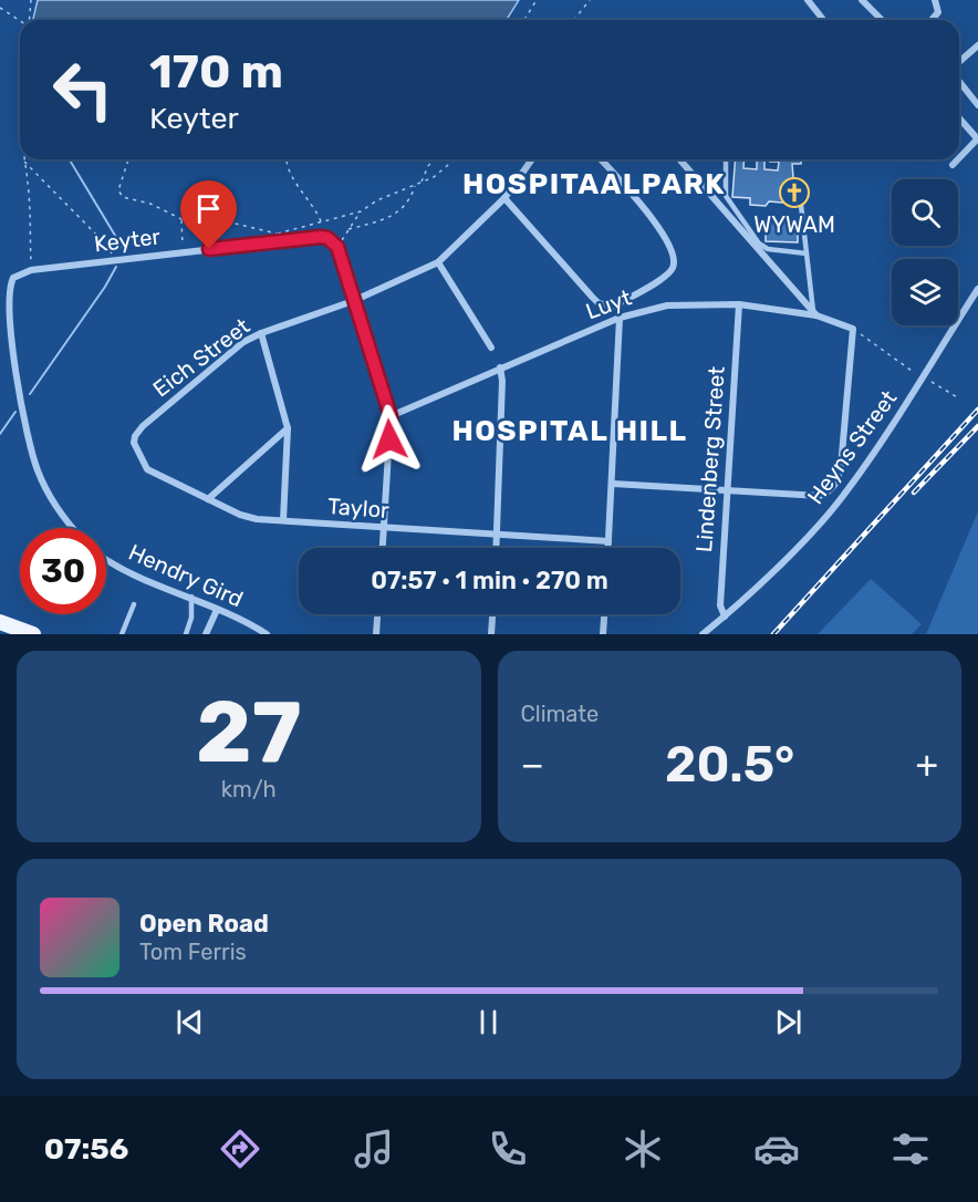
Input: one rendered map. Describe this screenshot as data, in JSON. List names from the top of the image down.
{
  "streets": {
    "street": [
      "Keyter",
      "Luyt",
      "Eich Street",
      "Heyns Street",
      "Lindenberg Street",
      "Taylor",
      "Hendry Gird"
    ]
  },
  "crossings": [
    ["Luyt", "Lindenberg Street"],
    ["Eich Street", "Taylor"],
    ["Heyns Street", "Lindenberg Street"]
  ],
  "districts": ["HOSPITAALPARK", "HOSPITAL HILL"],
  "places": {
    "church": ["WYWAM"]
  },
  "page": {
    "turn": ["170 m", "Keyter"],
    "limit": "30",
    "trip": "07:57 · 1 min · 270 m",
    "tile": [
      ["27", "km/h"],
      "Climate"
    ],
    "heat": ["−", "20.5°", "+"],
    "song": ["Open Road", "Tom Ferris"],
    "tabs": "07:56"
  }
}
